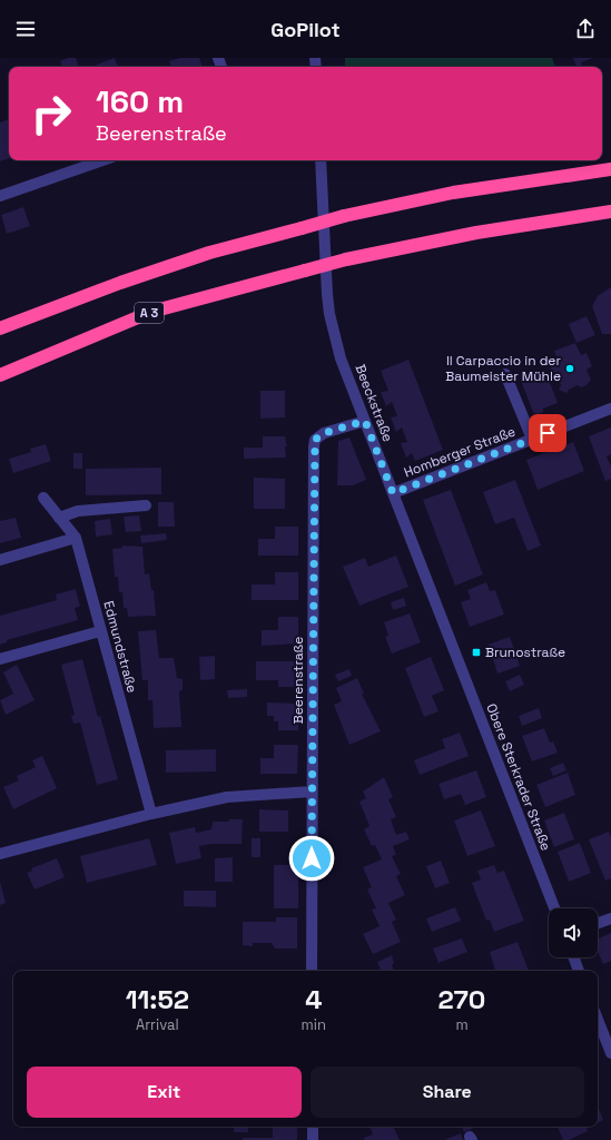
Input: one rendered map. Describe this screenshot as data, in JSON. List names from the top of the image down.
{
  "streets": {
    "highway": ["A 3"],
    "street": [
      "Beeckstraße",
      "Homberger Straße",
      "Edmundstraße",
      "Beerenstraße",
      "Obere Sterkrader Straße"
    ]
  },
  "crossings": [
    ["Beeckstraße", "Homberger Straße"],
    ["Beeckstraße", "Beerenstraße"],
    ["Beeckstraße", "Obere Sterkrader Straße"]
  ],
  "places": {
    "other": ["Il Carpaccio in der Baumeister Mühle"],
    "transit": ["Brunostraße"]
  },
  "page": {
    "header": "GoPilot",
    "turn": ["160 m", "Beerenstraße"],
    "eta": [
      "11:52",
      "Arrival",
      "4",
      "min",
      "270",
      "m"
    ],
    "buttons": ["Exit", "Share"]
  }
}
